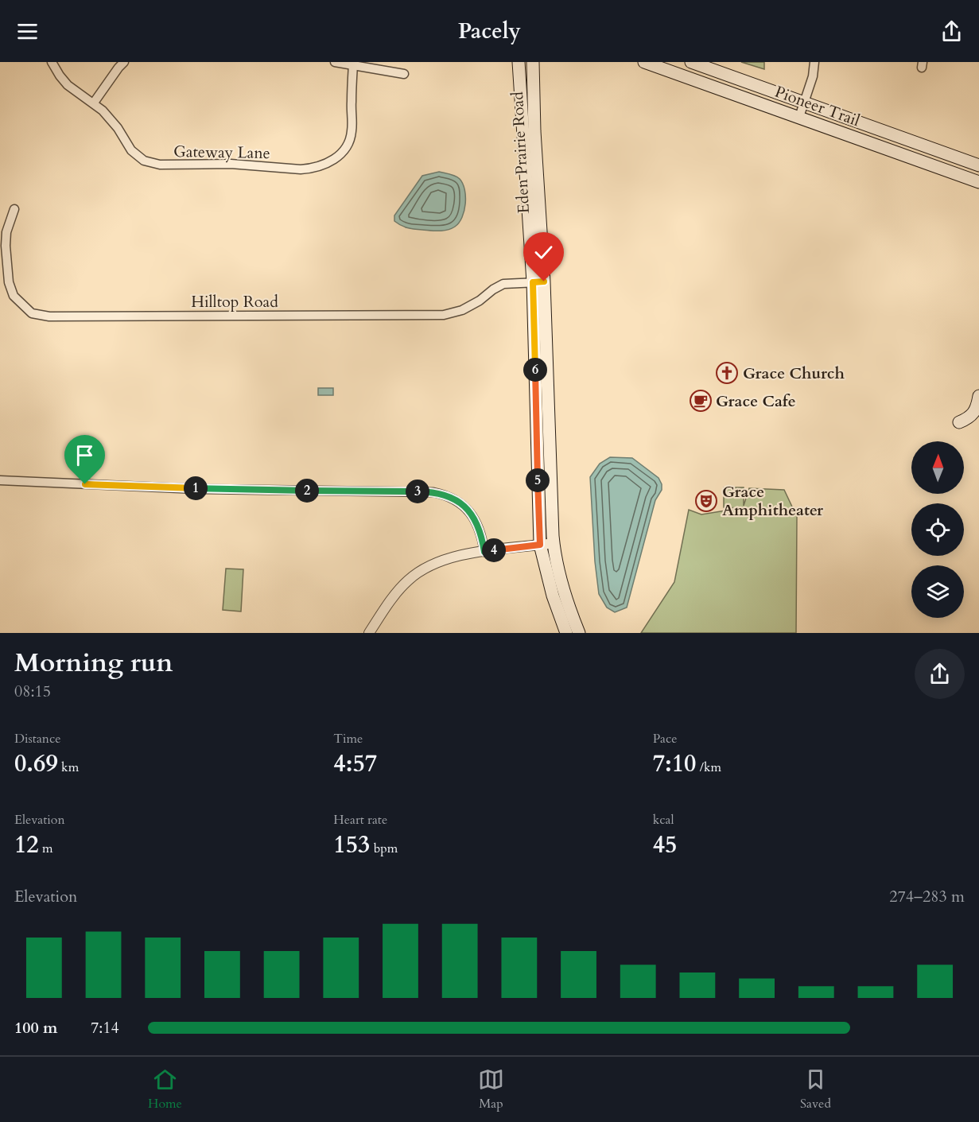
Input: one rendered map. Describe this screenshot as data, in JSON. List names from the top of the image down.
{
  "streets": {
    "main road": ["Pioneer Trail", "Eden Prairie Road"],
    "street": ["Gateway Lane", "Hilltop Road"]
  },
  "crossings": [
    ["Eden Prairie Road", "Hilltop Road"]
  ],
  "places": {
    "church": ["Grace Church"],
    "cafe": ["Grace Cafe"],
    "theatre": ["Grace Amphitheater"]
  },
  "north": "top",
  "page": {
    "header": "Pacely",
    "pins": [
      "6",
      "5",
      "1",
      "2",
      "3",
      "4"
    ],
    "heading": ["Morning run", "08:15"],
    "stats": [
      ["Distance", "0.69 km"],
      ["Time", "4:57"],
      ["Pace", "7:10 /km"],
      ["Elevation", "12 m"],
      ["Heart rate", "153 bpm"],
      ["kcal", "45"]
    ],
    "chart": ["Elevation", "274–283 m"],
    "list": [
      {
        "name": "100 m",
        "note": "7:14"
      }
    ],
    "tabs": ["Home", "Map", "Saved"]
  }
}
